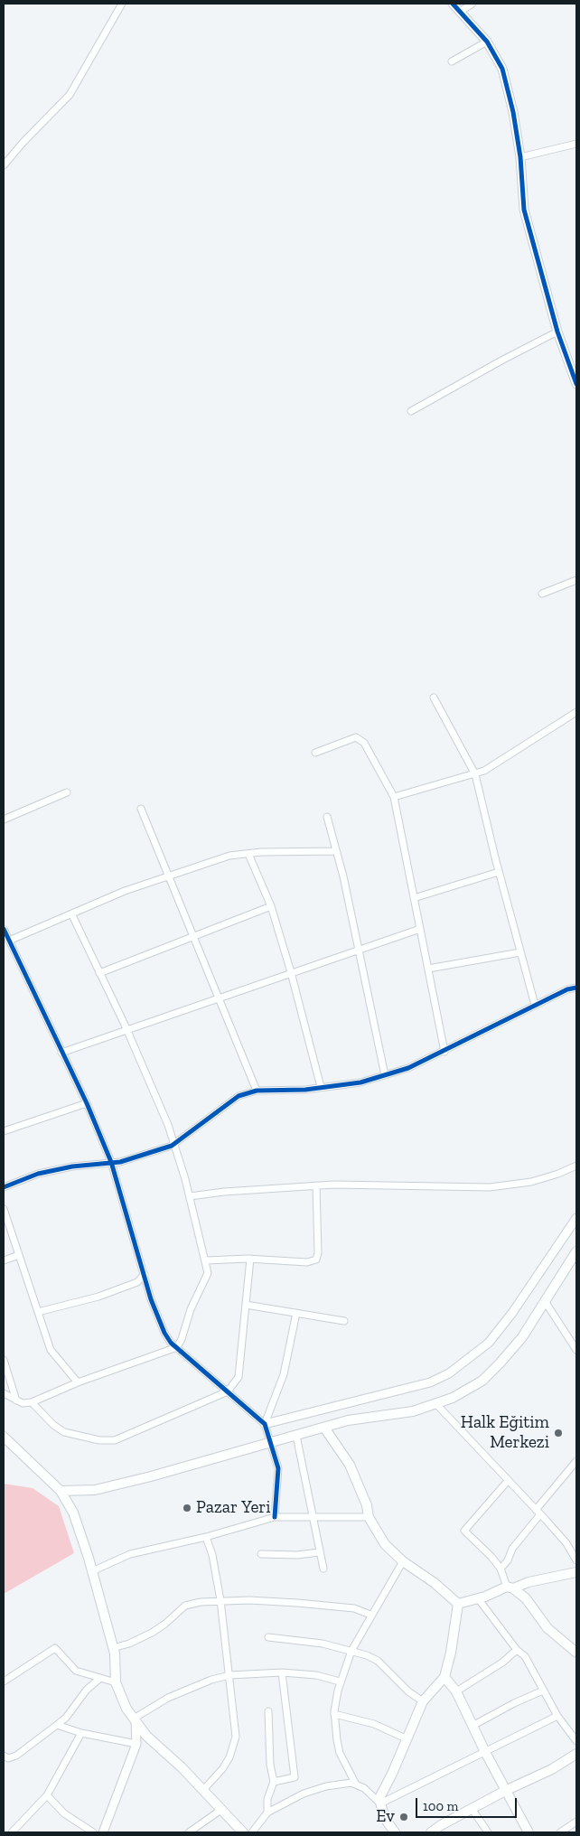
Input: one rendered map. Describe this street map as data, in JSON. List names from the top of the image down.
{
  "places": ["Halk Eğitim Merkezi", "Pazar Yeri", "Ev"],
  "scale_bar": "100 m"
}
